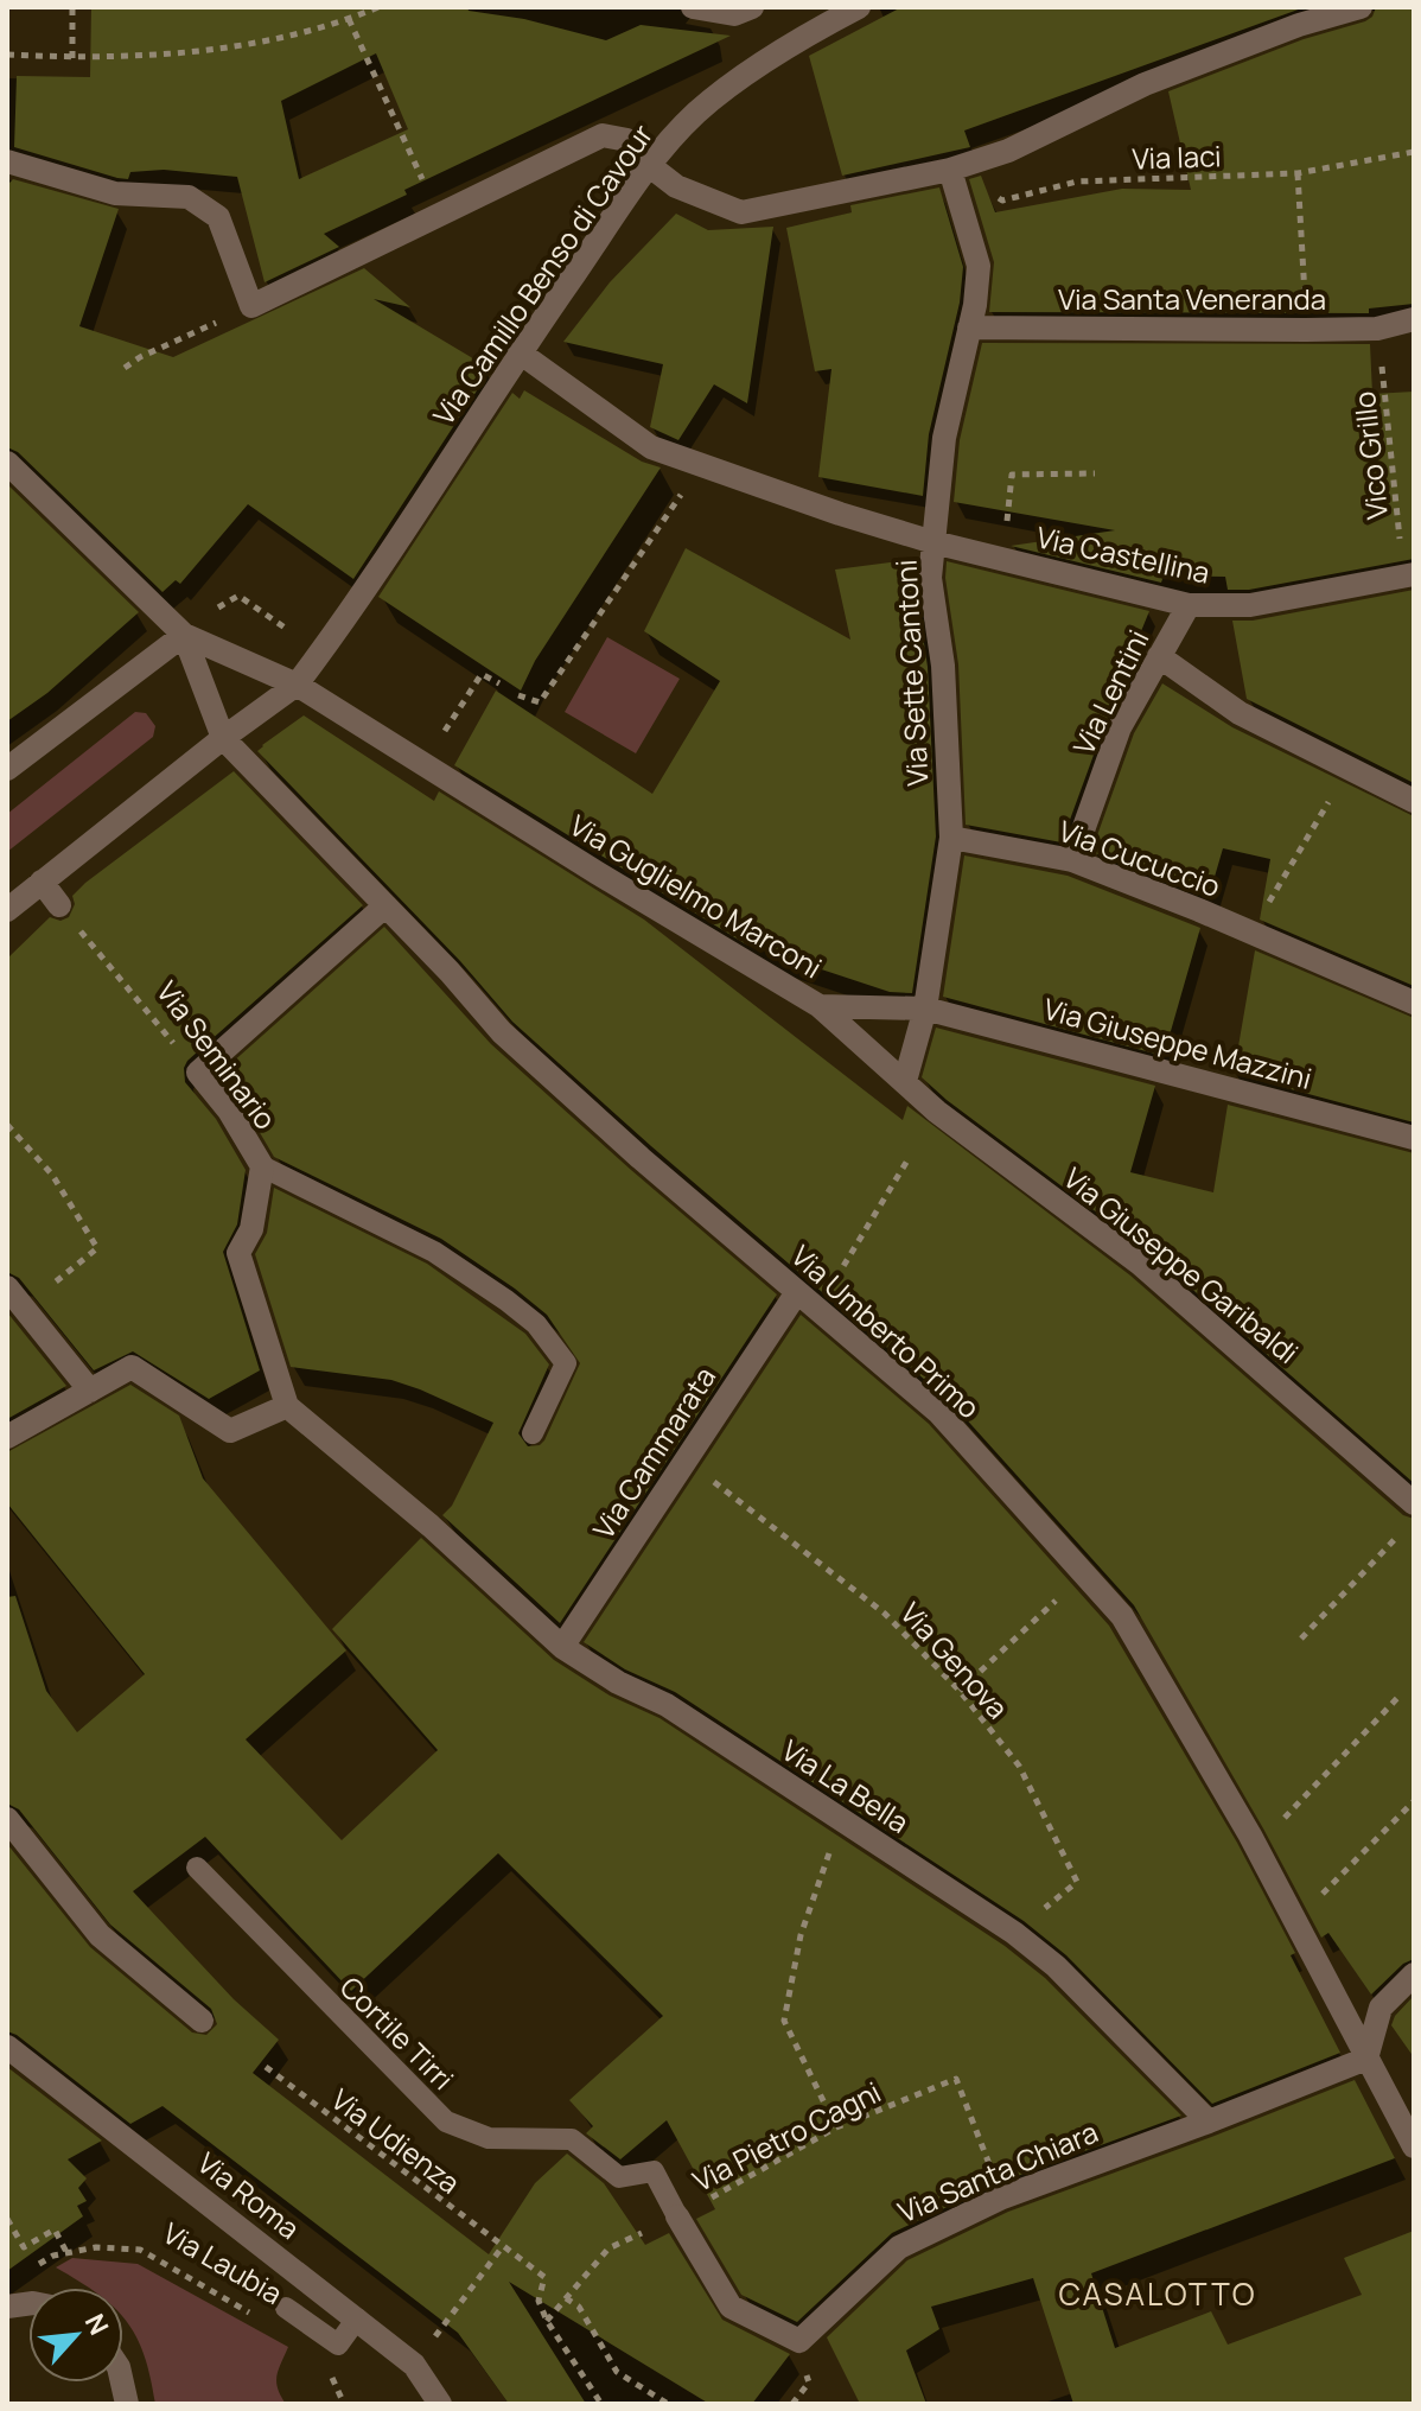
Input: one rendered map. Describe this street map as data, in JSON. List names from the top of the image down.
{
  "streets": {
    "street": [
      "Via Camillo Benso di Cavour",
      "Via Santa Veneranda",
      "Via Castellina",
      "Via Sette Cantoni",
      "Via Lentini",
      "Via Cucuccio",
      "Via Guglielmo Marconi",
      "Via Giuseppe Mazzini",
      "Via Seminario",
      "Via Giuseppe Garibaldi",
      "Via Umberto Primo",
      "Via Cammarata",
      "Via La Bella",
      "Via Santa Chiara",
      "Via Roma"
    ],
    "lane": ["Cortile Tirri"],
    "path": [
      "Via Iaci",
      "Vico Grillo",
      "Via Genova",
      "Via Pietro Cagni",
      "Via Udienza",
      "Via Laubia"
    ]
  },
  "crossings": [
    ["Via Iaci", "Via Sette Cantoni"],
    ["Via Camillo Benso di Cavour", "Via Castellina"],
    ["Via Camillo Benso di Cavour", "Via Guglielmo Marconi"],
    ["Via Camillo Benso di Cavour", "Via Umberto Primo"],
    ["Via Santa Veneranda", "Vico Grillo"],
    ["Via Santa Veneranda", "Via Sette Cantoni"],
    ["Vico Grillo", "Via Castellina"],
    ["Via Castellina", "Via Sette Cantoni"],
    ["Via Castellina", "Via Lentini"],
    ["Via Sette Cantoni", "Via Cucuccio"],
    ["Via Sette Cantoni", "Via Guglielmo Marconi"],
    ["Via Sette Cantoni", "Via Giuseppe Mazzini"],
    ["Via Sette Cantoni", "Via Giuseppe Garibaldi"],
    ["Via Lentini", "Via Cucuccio"],
    ["Via Guglielmo Marconi", "Via Giuseppe Mazzini"],
    ["Via Guglielmo Marconi", "Via Giuseppe Garibaldi"],
    ["Via Guglielmo Marconi", "Via Umberto Primo"],
    ["Via Seminario", "Via La Bella"],
    ["Via Umberto Primo", "Via Cammarata"],
    ["Via Umberto Primo", "Via Santa Chiara"],
    ["Via Cammarata", "Via Genova"],
    ["Via Cammarata", "Via La Bella"],
    ["Via Genova", "Via La Bella"],
    ["Via La Bella", "Via Santa Chiara"],
    ["Cortile Tirri", "Via Pietro Cagni"],
    ["Cortile Tirri", "Via Santa Chiara"],
    ["Via Pietro Cagni", "Via Udienza"],
    ["Via Pietro Cagni", "Via Santa Chiara"]
  ],
  "districts": ["CASALOTTO"],
  "north": "top right"
}
